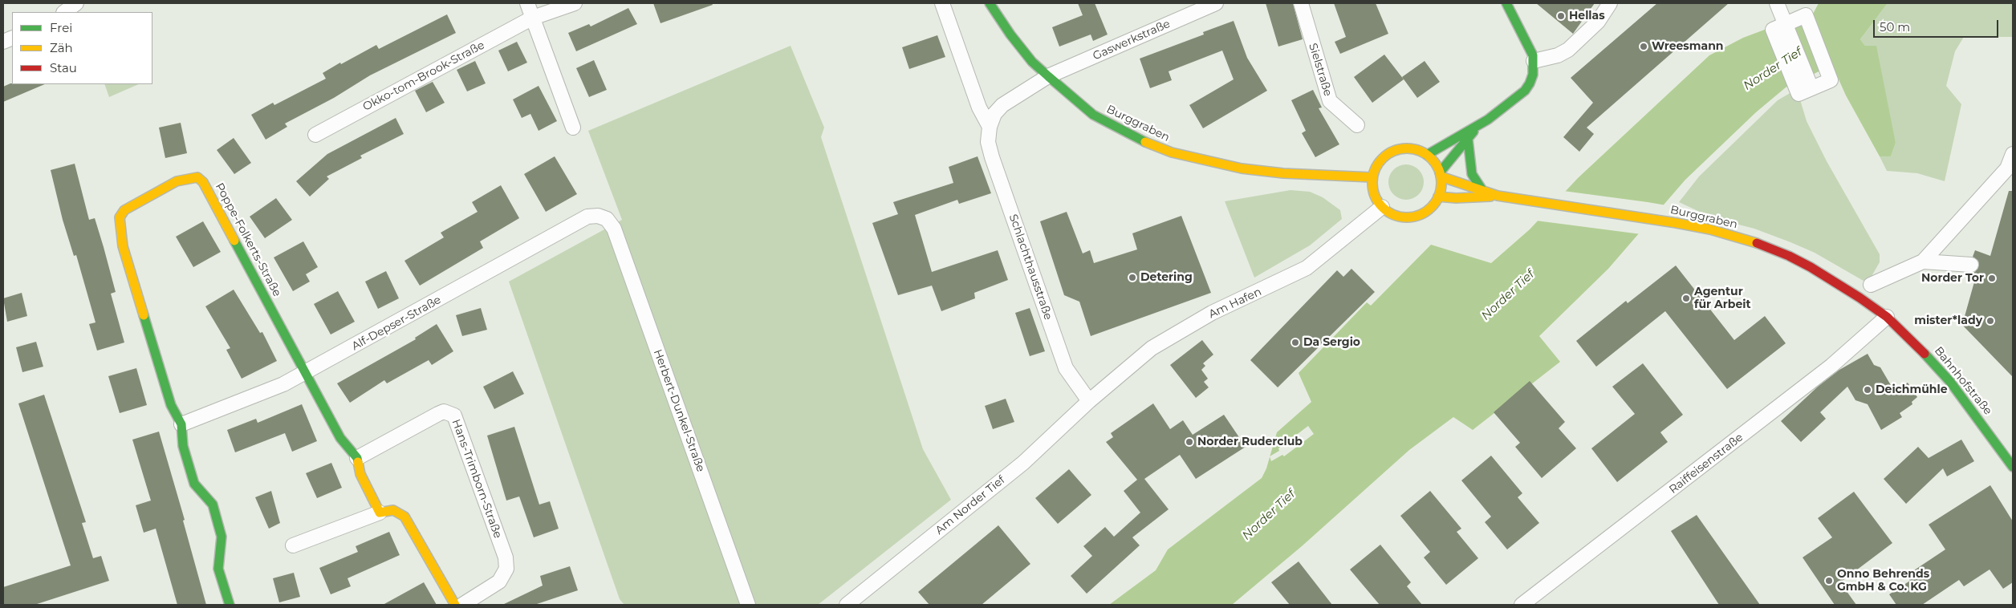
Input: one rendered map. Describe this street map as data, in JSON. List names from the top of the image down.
{
  "streets": {
    "main road": ["Burggraben", "Poppe-Folkerts-Straße", "Bahnhofstraße"],
    "street": [
      "Gaswerkstraße",
      "Sielstraße",
      "Okko-tom-Brook-Straße",
      "Schlachthausstraße",
      "Am Hafen",
      "Alf-Depser-Straße",
      "Herbert-Dunkel-Straße",
      "Raiffeisenstraße",
      "Hans-Trimborn-Straße",
      "Am Norder Tief"
    ]
  },
  "crossings": [
    ["Gaswerkstraße", "Burggraben"],
    ["Burggraben", "Am Hafen"],
    ["Burggraben", "Bahnhofstraße"],
    ["Burggraben", "Raiffeisenstraße"],
    ["Poppe-Folkerts-Straße", "Alf-Depser-Straße"],
    ["Schlachthausstraße", "Am Hafen"],
    ["Schlachthausstraße", "Am Norder Tief"],
    ["Am Hafen", "Am Norder Tief"],
    ["Alf-Depser-Straße", "Herbert-Dunkel-Straße"],
    ["Bahnhofstraße", "Raiffeisenstraße"]
  ],
  "water": ["Norder Tief"],
  "places": [
    "Hellas",
    "Wreesmann",
    "Detering",
    "Norder Tor",
    "Agentur für Arbeit",
    "mister*lady",
    "Da Sergio",
    "Deichmühle",
    "Norder Ruderclub",
    "Onno Behrends GmbH & Co. KG"
  ],
  "legend": ["Frei", "Zäh", "Stau"],
  "scale_bar": "50 m"
}
